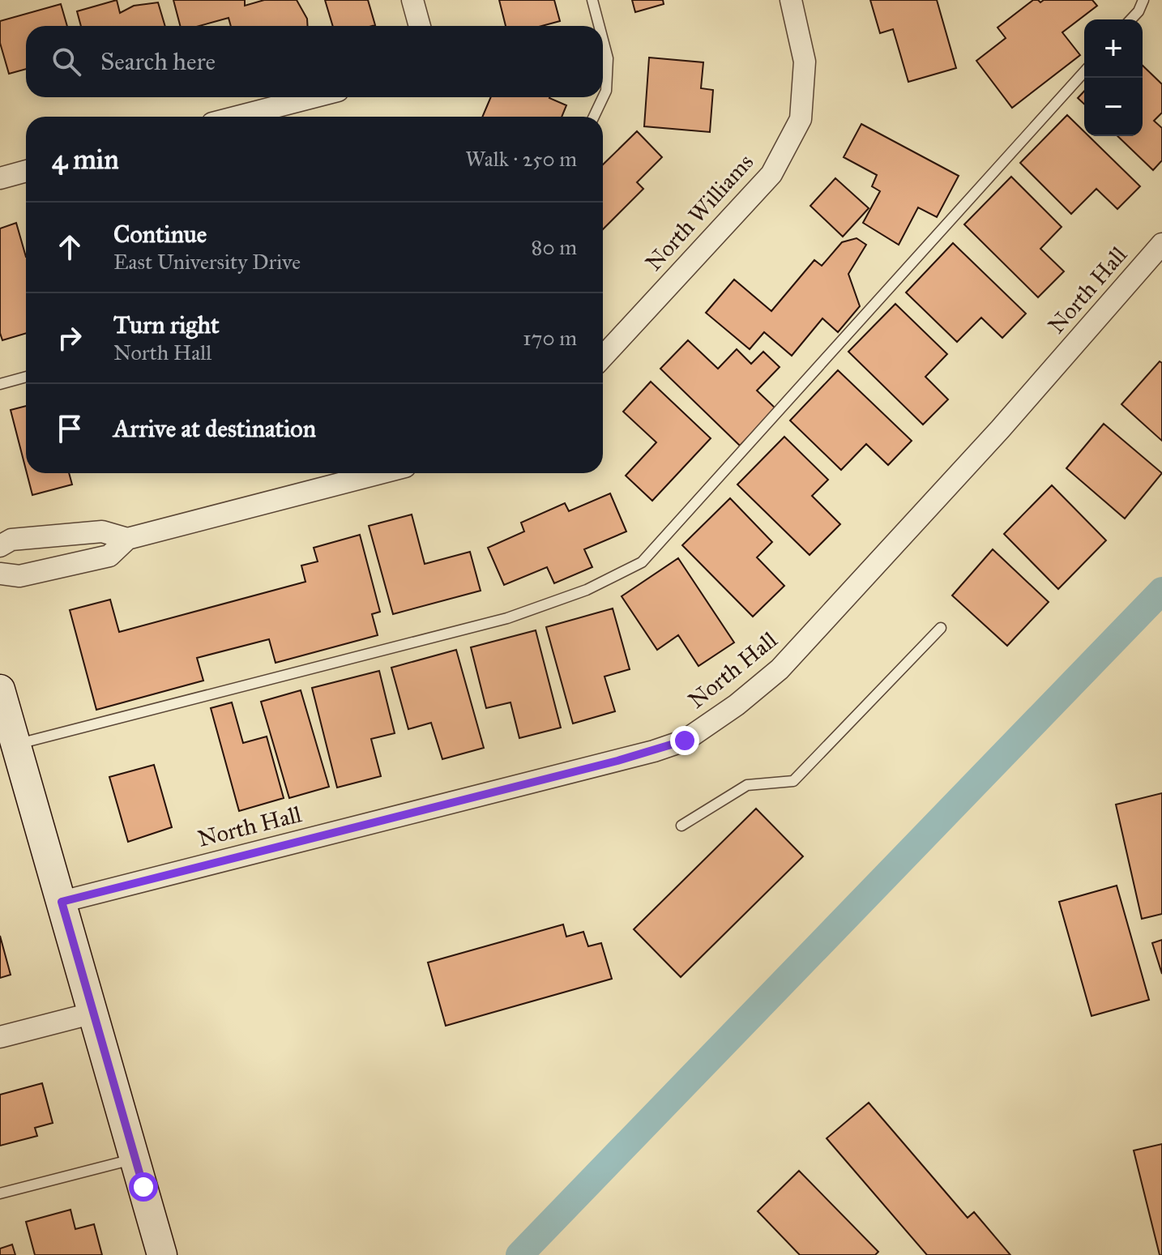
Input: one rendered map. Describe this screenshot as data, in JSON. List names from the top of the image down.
{
  "streets": {
    "street": ["North Williams", "North Hall"]
  },
  "page": {
    "map_buttons": ["+", "−"],
    "search": "Search here",
    "heading": ["4 min", "Walk · 250 m"],
    "list": [
      ["Continue", "East University Drive", "80 m"],
      ["Turn right", "North Hall", "170 m"],
      "Arrive at destination"
    ]
  }
}
